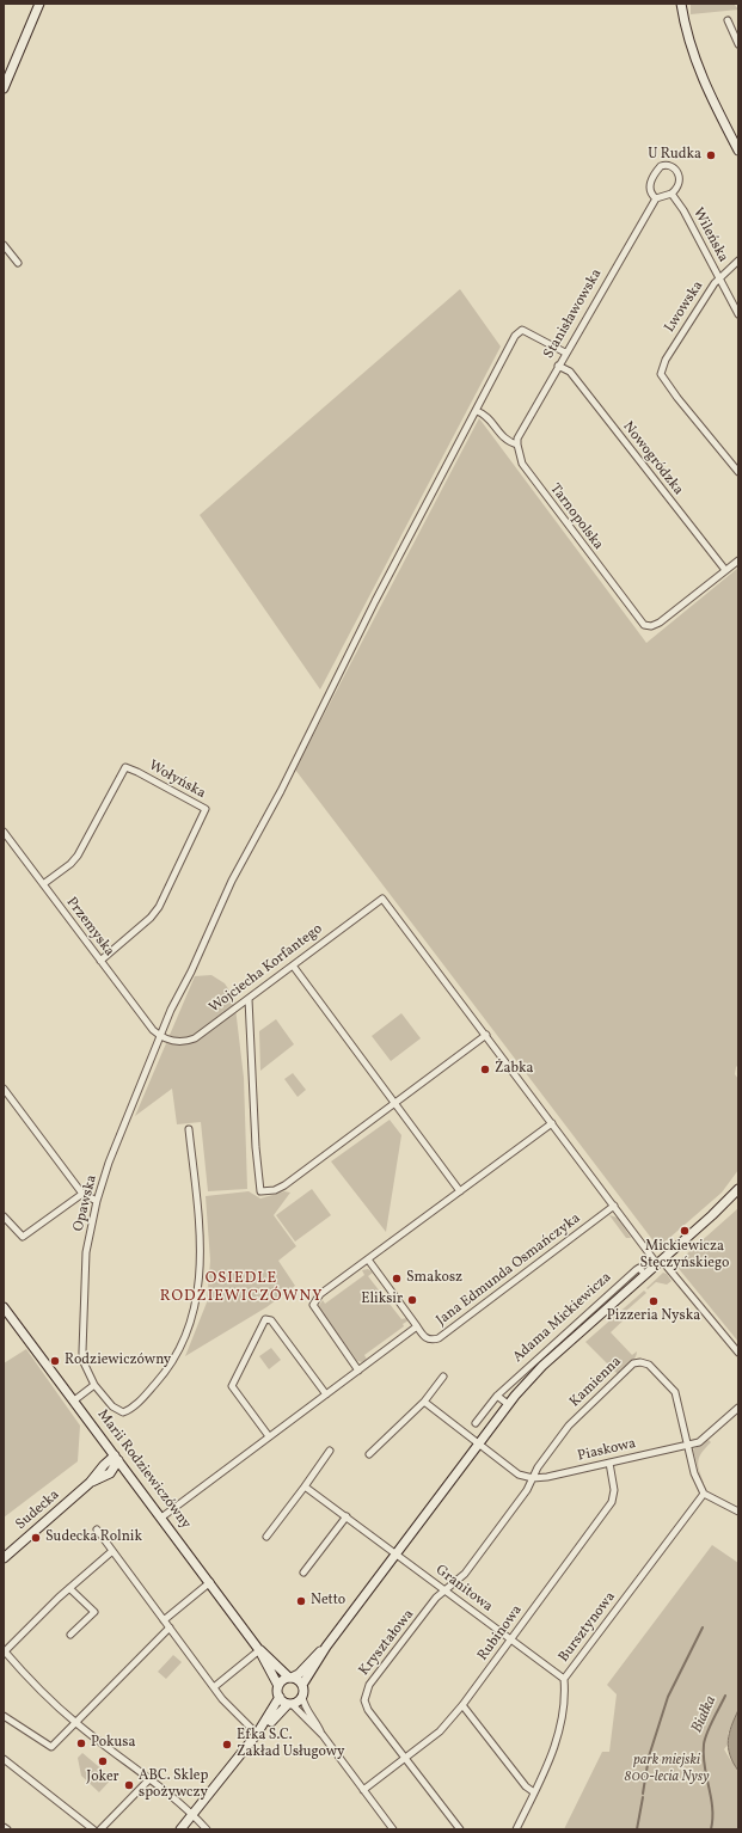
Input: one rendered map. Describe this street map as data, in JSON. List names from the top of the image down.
{
  "streets": {
    "street": [
      "Wileńska",
      "Lwowska",
      "Stanisławowska",
      "Nowogródzka",
      "Tarnopolska",
      "Wołyńska",
      "Przemyska",
      "Wojciecha Korfantego",
      "Opawska",
      "Jana Edmunda Osmańczyka",
      "Adama Mickiewicza",
      "Kamienna",
      "Piaskowa",
      "Marii Rodziewiczówny",
      "Sudecka",
      "Granitowa",
      "Bursztynowa",
      "Rubinowa",
      "Kryształowa"
    ]
  },
  "crossings": [
    ["Wileńska", "Lwowska"],
    ["Wileńska", "Stanisławowska"],
    ["Stanisławowska", "Nowogródzka"],
    ["Stanisławowska", "Tarnopolska"],
    ["Stanisławowska", "Opawska"],
    ["Nowogródzka", "Tarnopolska"],
    ["Wołyńska", "Przemyska"],
    ["Przemyska", "Wojciecha Korfantego"],
    ["Przemyska", "Opawska"],
    ["Wojciecha Korfantego", "Opawska"],
    ["Jana Edmunda Osmańczyka", "Marii Rodziewiczówny"],
    ["Adama Mickiewicza", "Marii Rodziewiczówny"],
    ["Adama Mickiewicza", "Granitowa"],
    ["Kamienna", "Piaskowa"],
    ["Kamienna", "Bursztynowa"],
    ["Kamienna", "Kryształowa"],
    ["Piaskowa", "Rubinowa"],
    ["Piaskowa", "Kryształowa"],
    ["Marii Rodziewiczówny", "Sudecka"],
    ["Granitowa", "Bursztynowa"],
    ["Granitowa", "Rubinowa"],
    ["Granitowa", "Kryształowa"],
    ["Rubinowa", "Kryształowa"]
  ],
  "districts": ["OSIEDLE RODZIEWICZÓWNY"],
  "water": ["Białka"],
  "parks": ["park miejski 800-lecia Nysy"],
  "places": [
    "U Rudka",
    "Żabka",
    "Mickiewicza Stęczyńskiego",
    "Smakosz",
    "Eliksir",
    "Pizzeria Nyska",
    "Rodziewiczówny",
    "Sudecka Rolnik",
    "Netto",
    "Pokusa",
    "Efka S.C. Zakład Usługowy",
    "Joker",
    "ABC. Sklep spożywczy"
  ]
}
